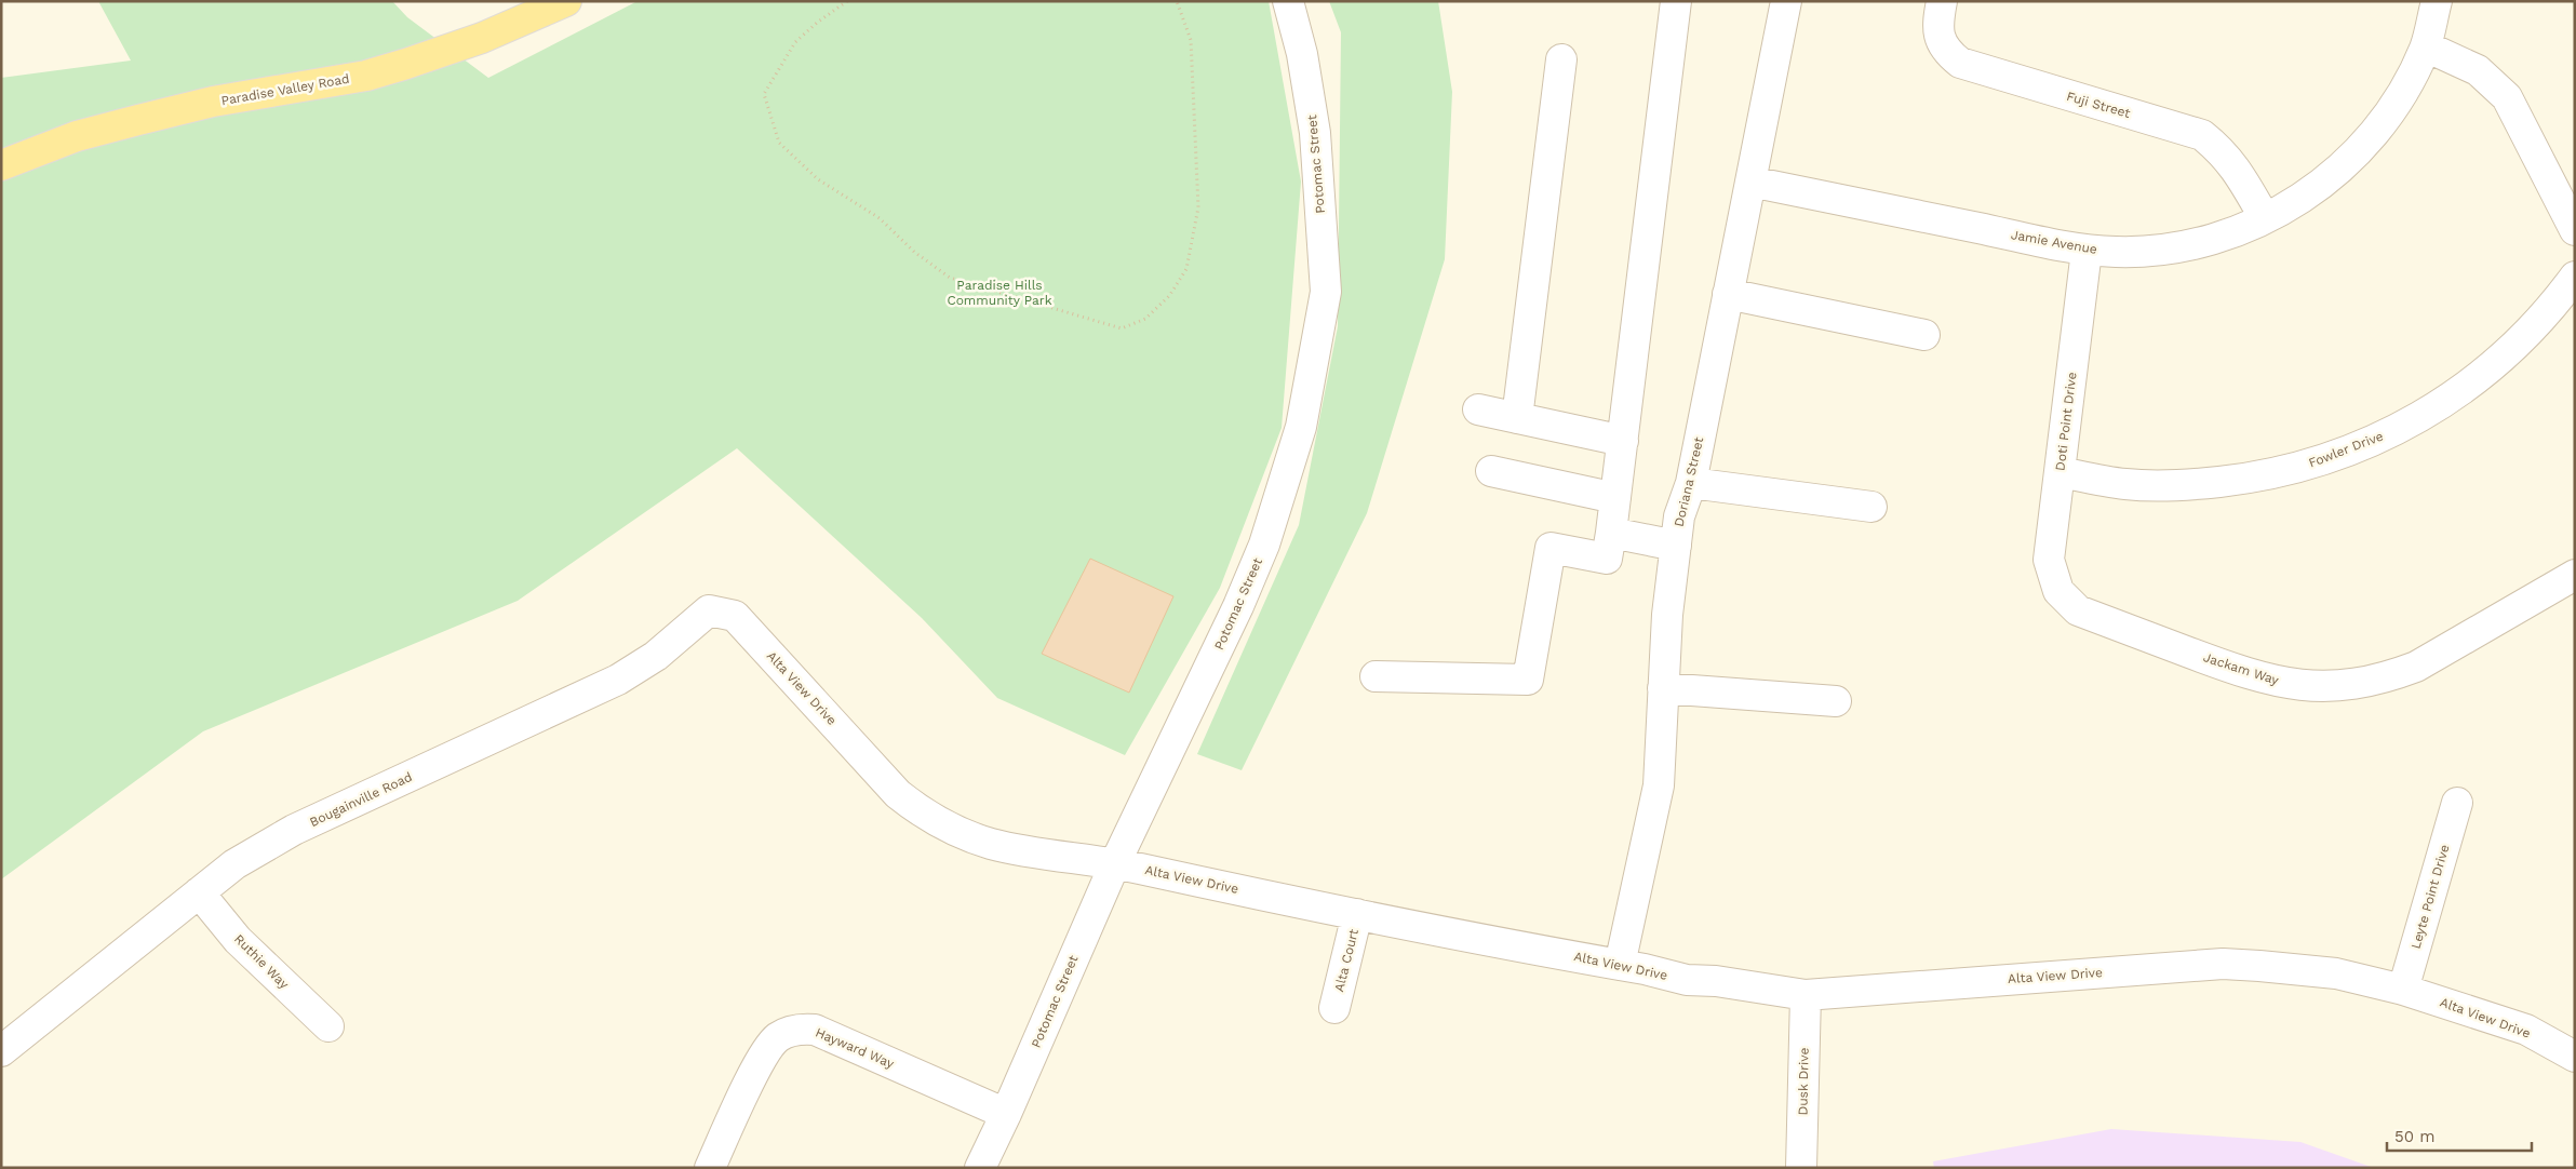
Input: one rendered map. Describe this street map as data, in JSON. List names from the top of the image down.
{
  "streets": {
    "main road": ["Paradise Valley Road"],
    "street": [
      "Fuji Street",
      "Potomac Street",
      "Jamie Avenue",
      "Doti Point Drive",
      "Fowler Drive",
      "Doriana Street",
      "Jackam Way",
      "Alta View Drive",
      "Bougainville Road",
      "Leyte Point Drive",
      "Alta Court",
      "Ruthie Way",
      "Hayward Way",
      "Dusk Drive"
    ]
  },
  "crossings": [
    ["Fuji Street", "Jamie Avenue"],
    ["Potomac Street", "Alta View Drive"],
    ["Potomac Street", "Hayward Way"],
    ["Jamie Avenue", "Doti Point Drive"],
    ["Jamie Avenue", "Doriana Street"],
    ["Doti Point Drive", "Fowler Drive"],
    ["Doti Point Drive", "Jackam Way"],
    ["Doriana Street", "Alta View Drive"],
    ["Alta View Drive", "Bougainville Road"],
    ["Alta View Drive", "Leyte Point Drive"],
    ["Alta View Drive", "Alta Court"],
    ["Alta View Drive", "Dusk Drive"],
    ["Bougainville Road", "Ruthie Way"]
  ],
  "parks": ["Paradise Hills Community Park"],
  "scale_bar": "50 m"
}
